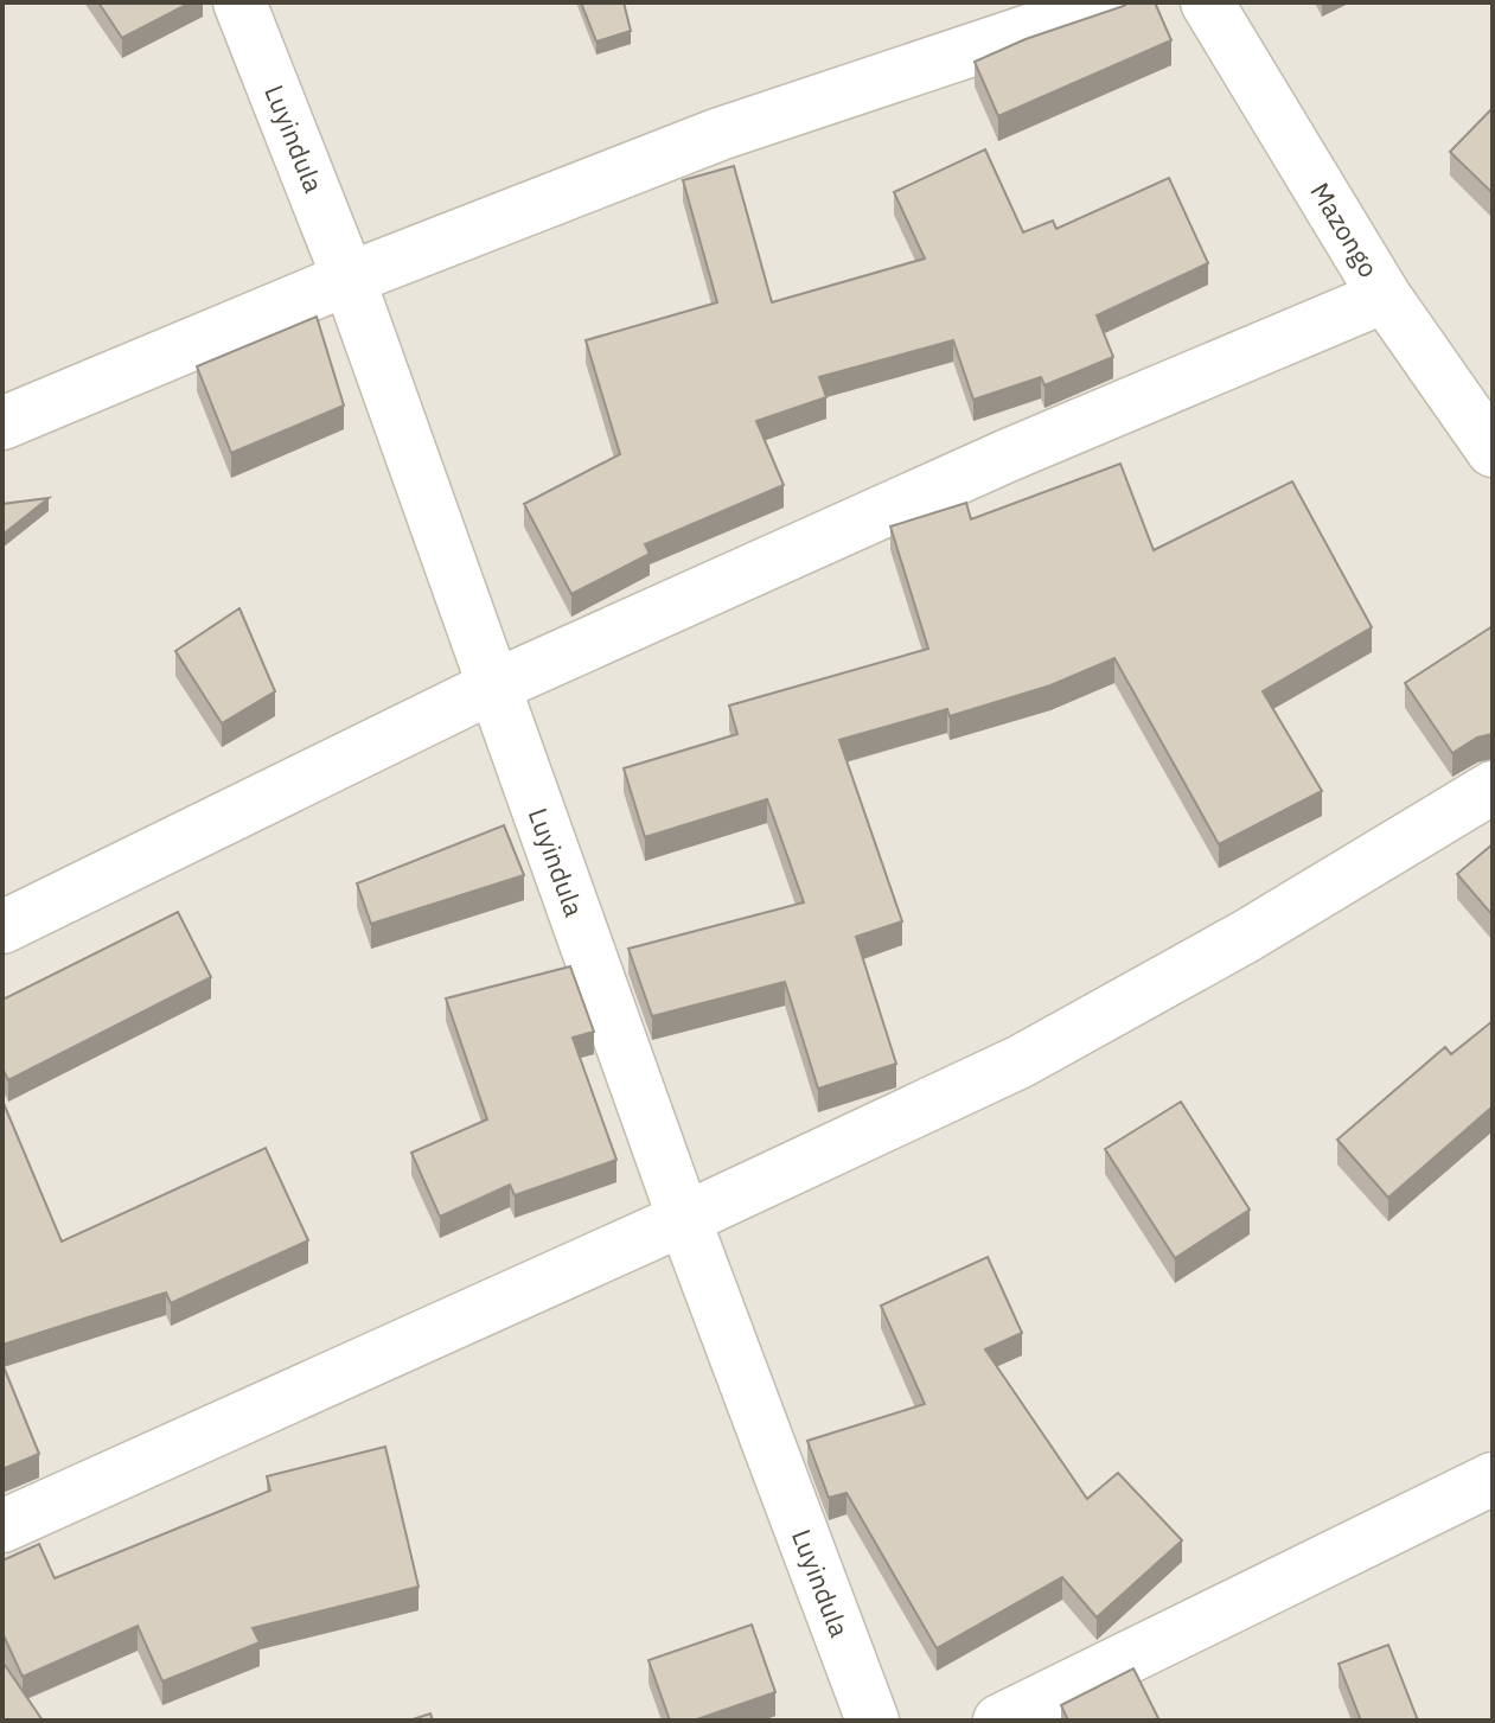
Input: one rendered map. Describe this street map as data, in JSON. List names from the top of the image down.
{
  "streets": {
    "street": ["Luyindula", "Mazongo"]
  }
}
